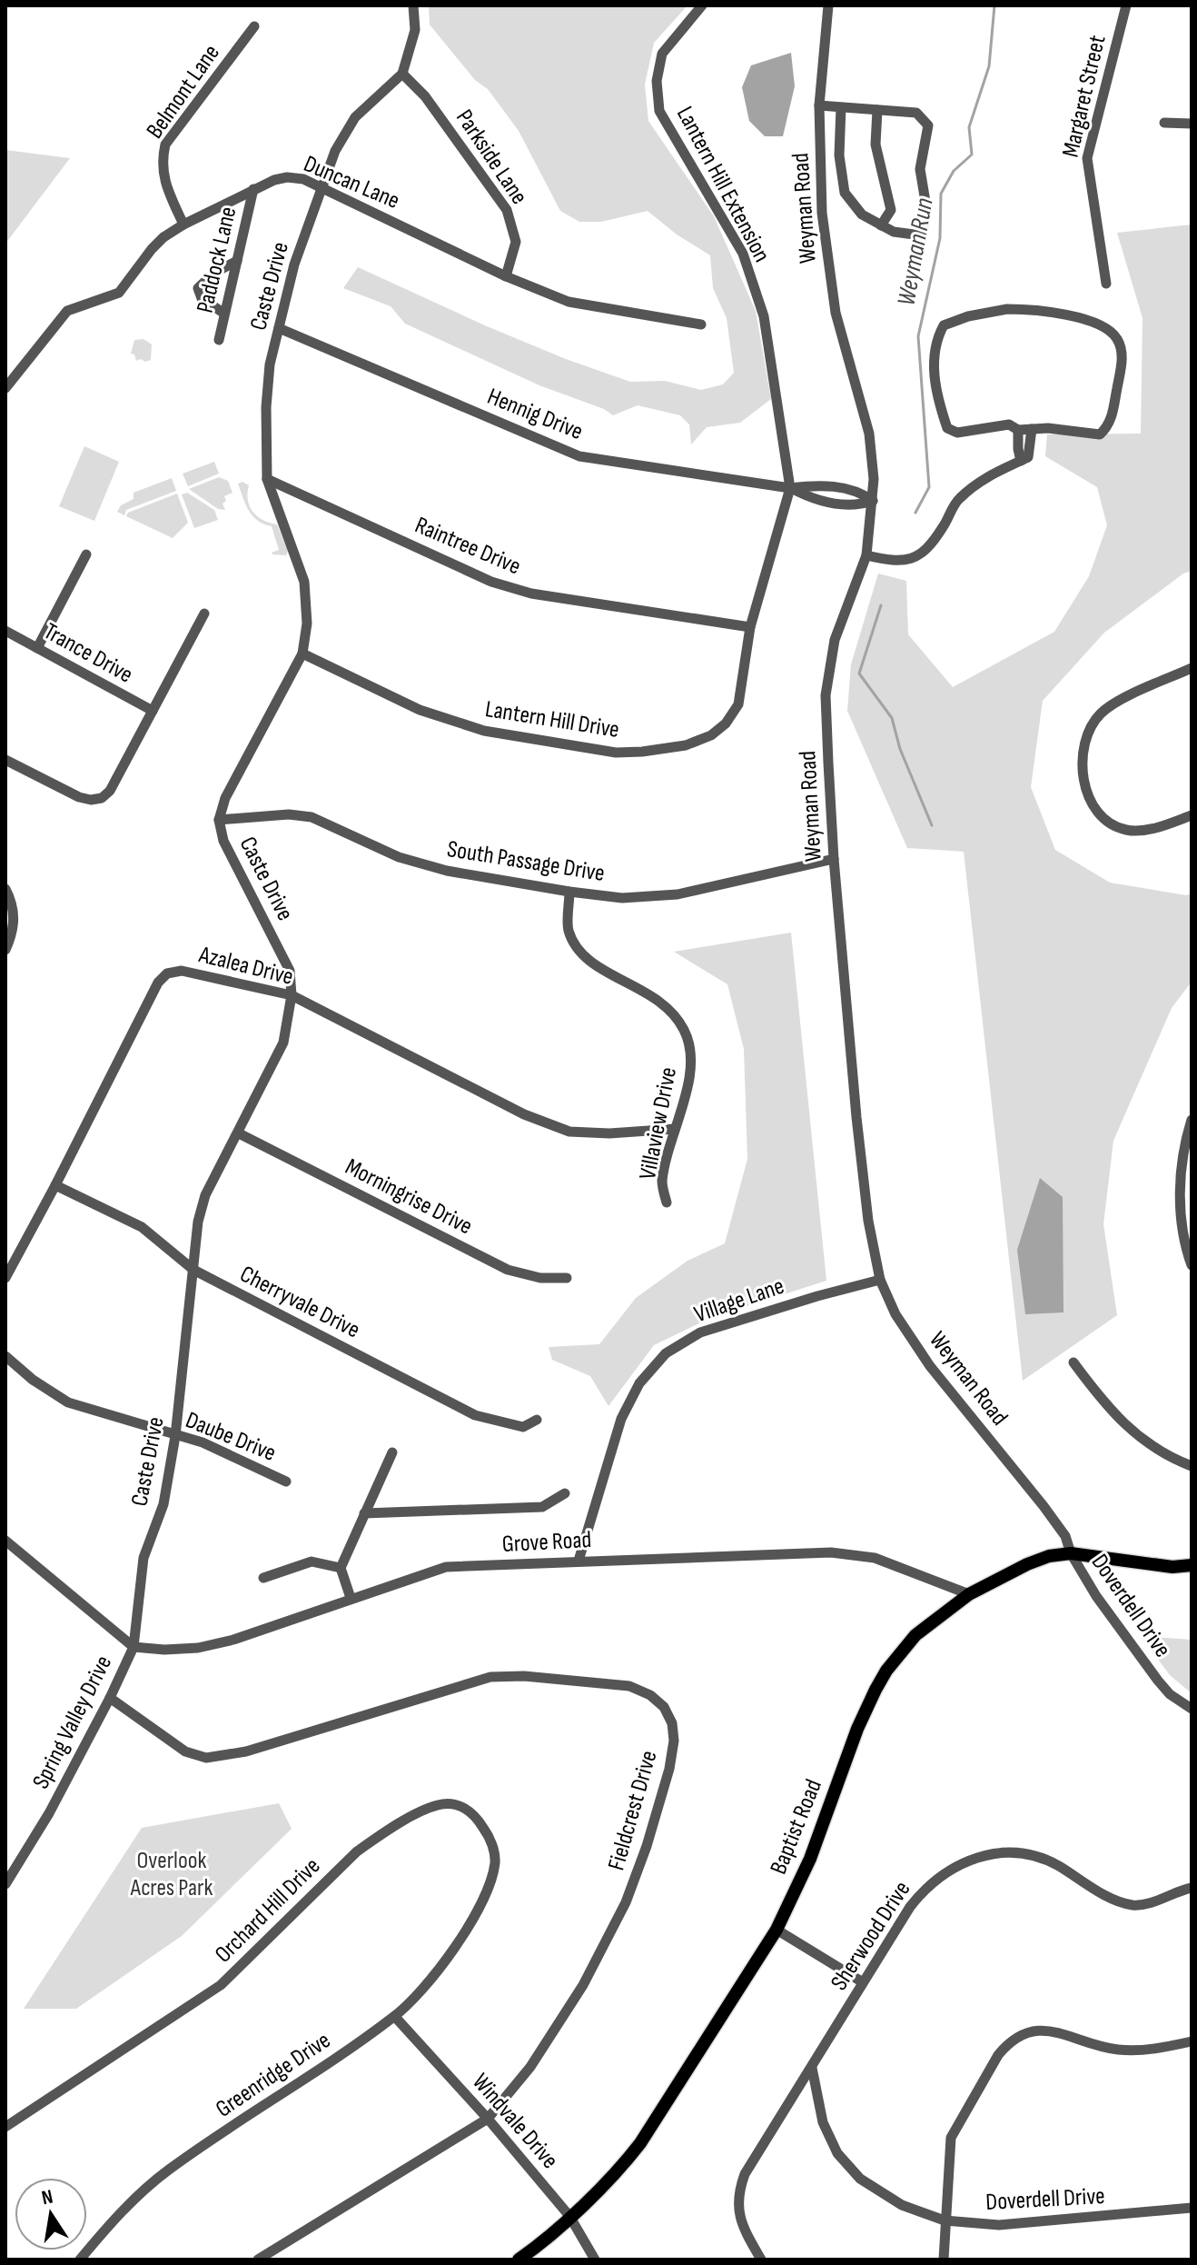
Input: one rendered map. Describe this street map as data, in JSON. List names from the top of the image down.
{
  "streets": {
    "main road": ["Baptist Road"],
    "street": [
      "Belmont Lane",
      "Margaret Street",
      "Parkside Lane",
      "Duncan Lane",
      "Lantern Hill Extension",
      "Weyman Road",
      "Paddock Lane",
      "Caste Drive",
      "Hennig Drive",
      "Raintree Drive",
      "Trance Drive",
      "Lantern Hill Drive",
      "South Passage Drive",
      "Azalea Drive",
      "Villaview Drive",
      "Morningrise Drive",
      "Village Lane",
      "Cherryvale Drive",
      "Daube Drive",
      "Grove Road",
      "Doverdell Drive",
      "Spring Valley Drive",
      "Fieldcrest Drive",
      "Orchard Hill Drive",
      "Sherwood Drive",
      "Greenridge Drive",
      "Windvale Drive"
    ]
  },
  "crossings": [
    ["Belmont Lane", "Duncan Lane"],
    ["Parkside Lane", "Duncan Lane"],
    ["Parkside Lane", "Caste Drive"],
    ["Duncan Lane", "Paddock Lane"],
    ["Duncan Lane", "Caste Drive"],
    ["Lantern Hill Extension", "Lantern Hill Drive"],
    ["Weyman Road", "Hennig Drive"],
    ["Weyman Road", "South Passage Drive"],
    ["Weyman Road", "Village Lane"],
    ["Weyman Road", "Doverdell Drive"],
    ["Weyman Road", "Baptist Road"],
    ["Caste Drive", "Hennig Drive"],
    ["Caste Drive", "Raintree Drive"],
    ["Caste Drive", "Lantern Hill Drive"],
    ["Caste Drive", "South Passage Drive"],
    ["Caste Drive", "Azalea Drive"],
    ["Caste Drive", "Morningrise Drive"],
    ["Caste Drive", "Cherryvale Drive"],
    ["Caste Drive", "Daube Drive"],
    ["Caste Drive", "Grove Road"],
    ["Caste Drive", "Spring Valley Drive"],
    ["Hennig Drive", "Lantern Hill Drive"],
    ["Raintree Drive", "Lantern Hill Drive"],
    ["South Passage Drive", "Villaview Drive"],
    ["Azalea Drive", "Villaview Drive"],
    ["Azalea Drive", "Cherryvale Drive"],
    ["Village Lane", "Grove Road"],
    ["Grove Road", "Spring Valley Drive"],
    ["Grove Road", "Baptist Road"],
    ["Doverdell Drive", "Baptist Road"],
    ["Doverdell Drive", "Sherwood Drive"],
    ["Spring Valley Drive", "Fieldcrest Drive"],
    ["Fieldcrest Drive", "Windvale Drive"],
    ["Baptist Road", "Windvale Drive"],
    ["Orchard Hill Drive", "Greenridge Drive"],
    ["Greenridge Drive", "Windvale Drive"]
  ],
  "water": ["Weyman Run"],
  "parks": ["Overlook Acres Park"],
  "north": "top"
}
